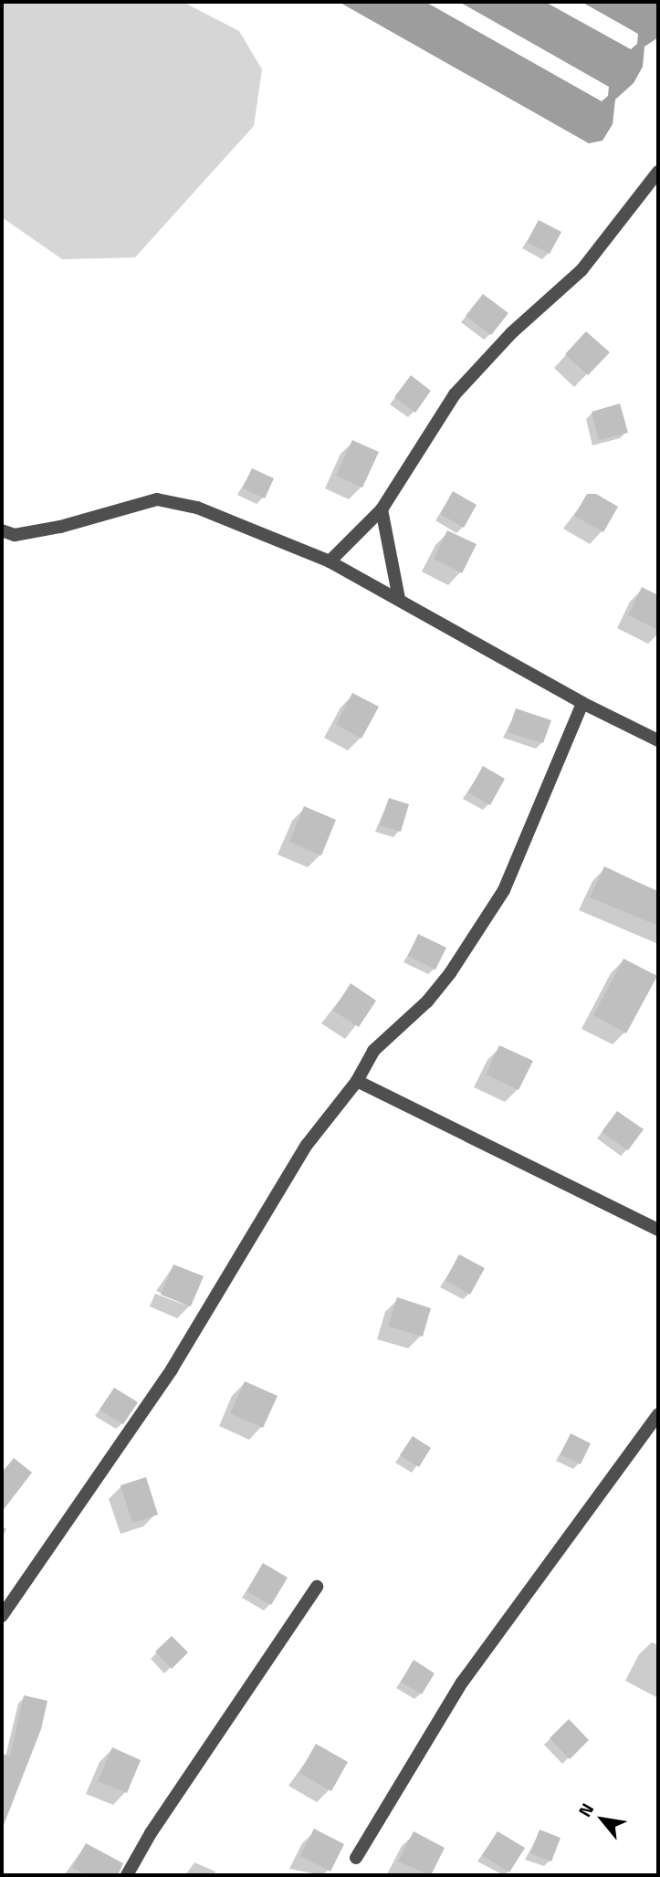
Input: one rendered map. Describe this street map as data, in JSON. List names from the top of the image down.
{
  "north": "top left"
}
